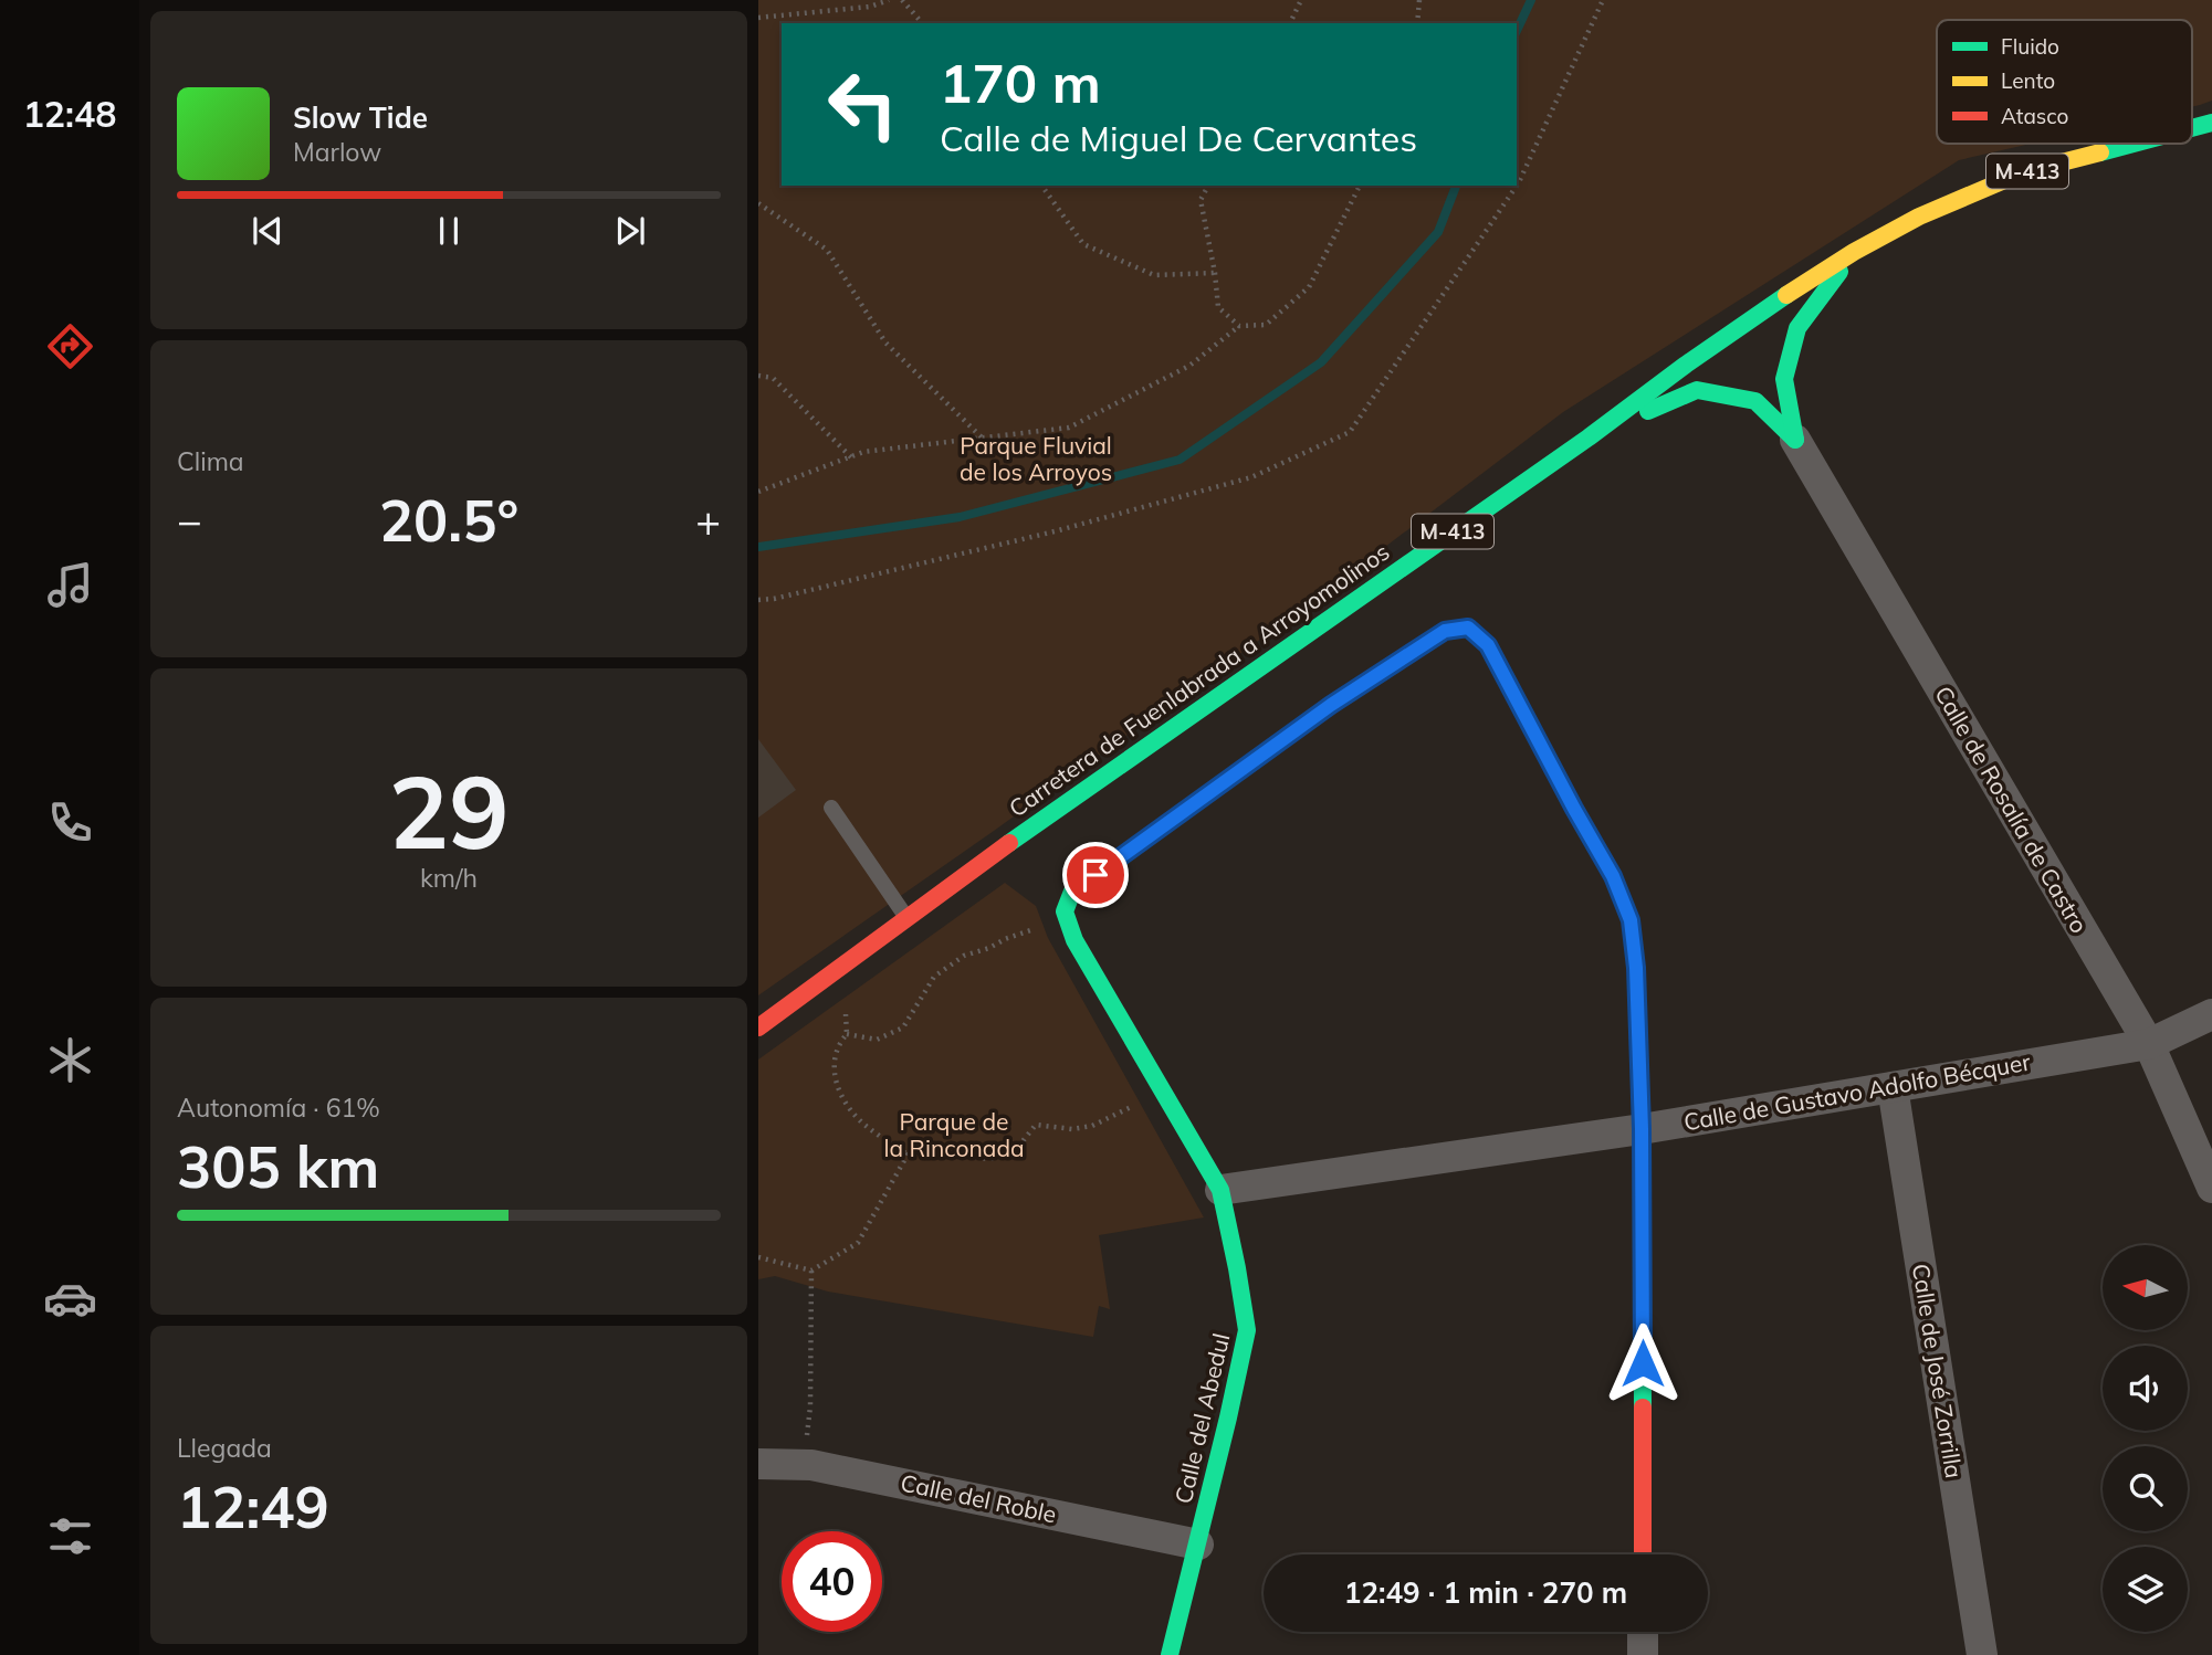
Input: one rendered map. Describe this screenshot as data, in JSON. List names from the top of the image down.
{
  "streets": {
    "street": [
      "M-413",
      "Carretera de Fuenlabrada a Arroyomolinos",
      "Calle de Rosalía de Castro",
      "Calle de Gustavo Adolfo Bécquer",
      "Calle de José Zorrilla",
      "Calle del Abedul",
      "Calle del Roble"
    ]
  },
  "crossings": [
    ["Calle de Rosalía de Castro", "Calle de Gustavo Adolfo Bécquer"],
    ["Calle de Gustavo Adolfo Bécquer", "Calle de José Zorrilla"],
    ["Calle de Gustavo Adolfo Bécquer", "Calle del Abedul"],
    ["Calle del Abedul", "Calle del Roble"]
  ],
  "parks": ["Parque Fluvial de los Arroyos", "Parque de la Rinconada"],
  "legend": ["Fluido", "Lento", "Atasco"],
  "north": "left",
  "page": {
    "tabs": "12:48",
    "turn": ["170 m", "Calle de Miguel De Cervantes"],
    "song": ["Slow Tide", "Marlow"],
    "tile": [
      "Clima",
      ["29", "km/h"],
      ["Autonomía · 61%", "305 km"],
      ["Llegada", "12:49"]
    ],
    "heat": ["−", "20.5°", "+"],
    "limit": "40",
    "trip": "12:49 · 1 min · 270 m"
  }
}
